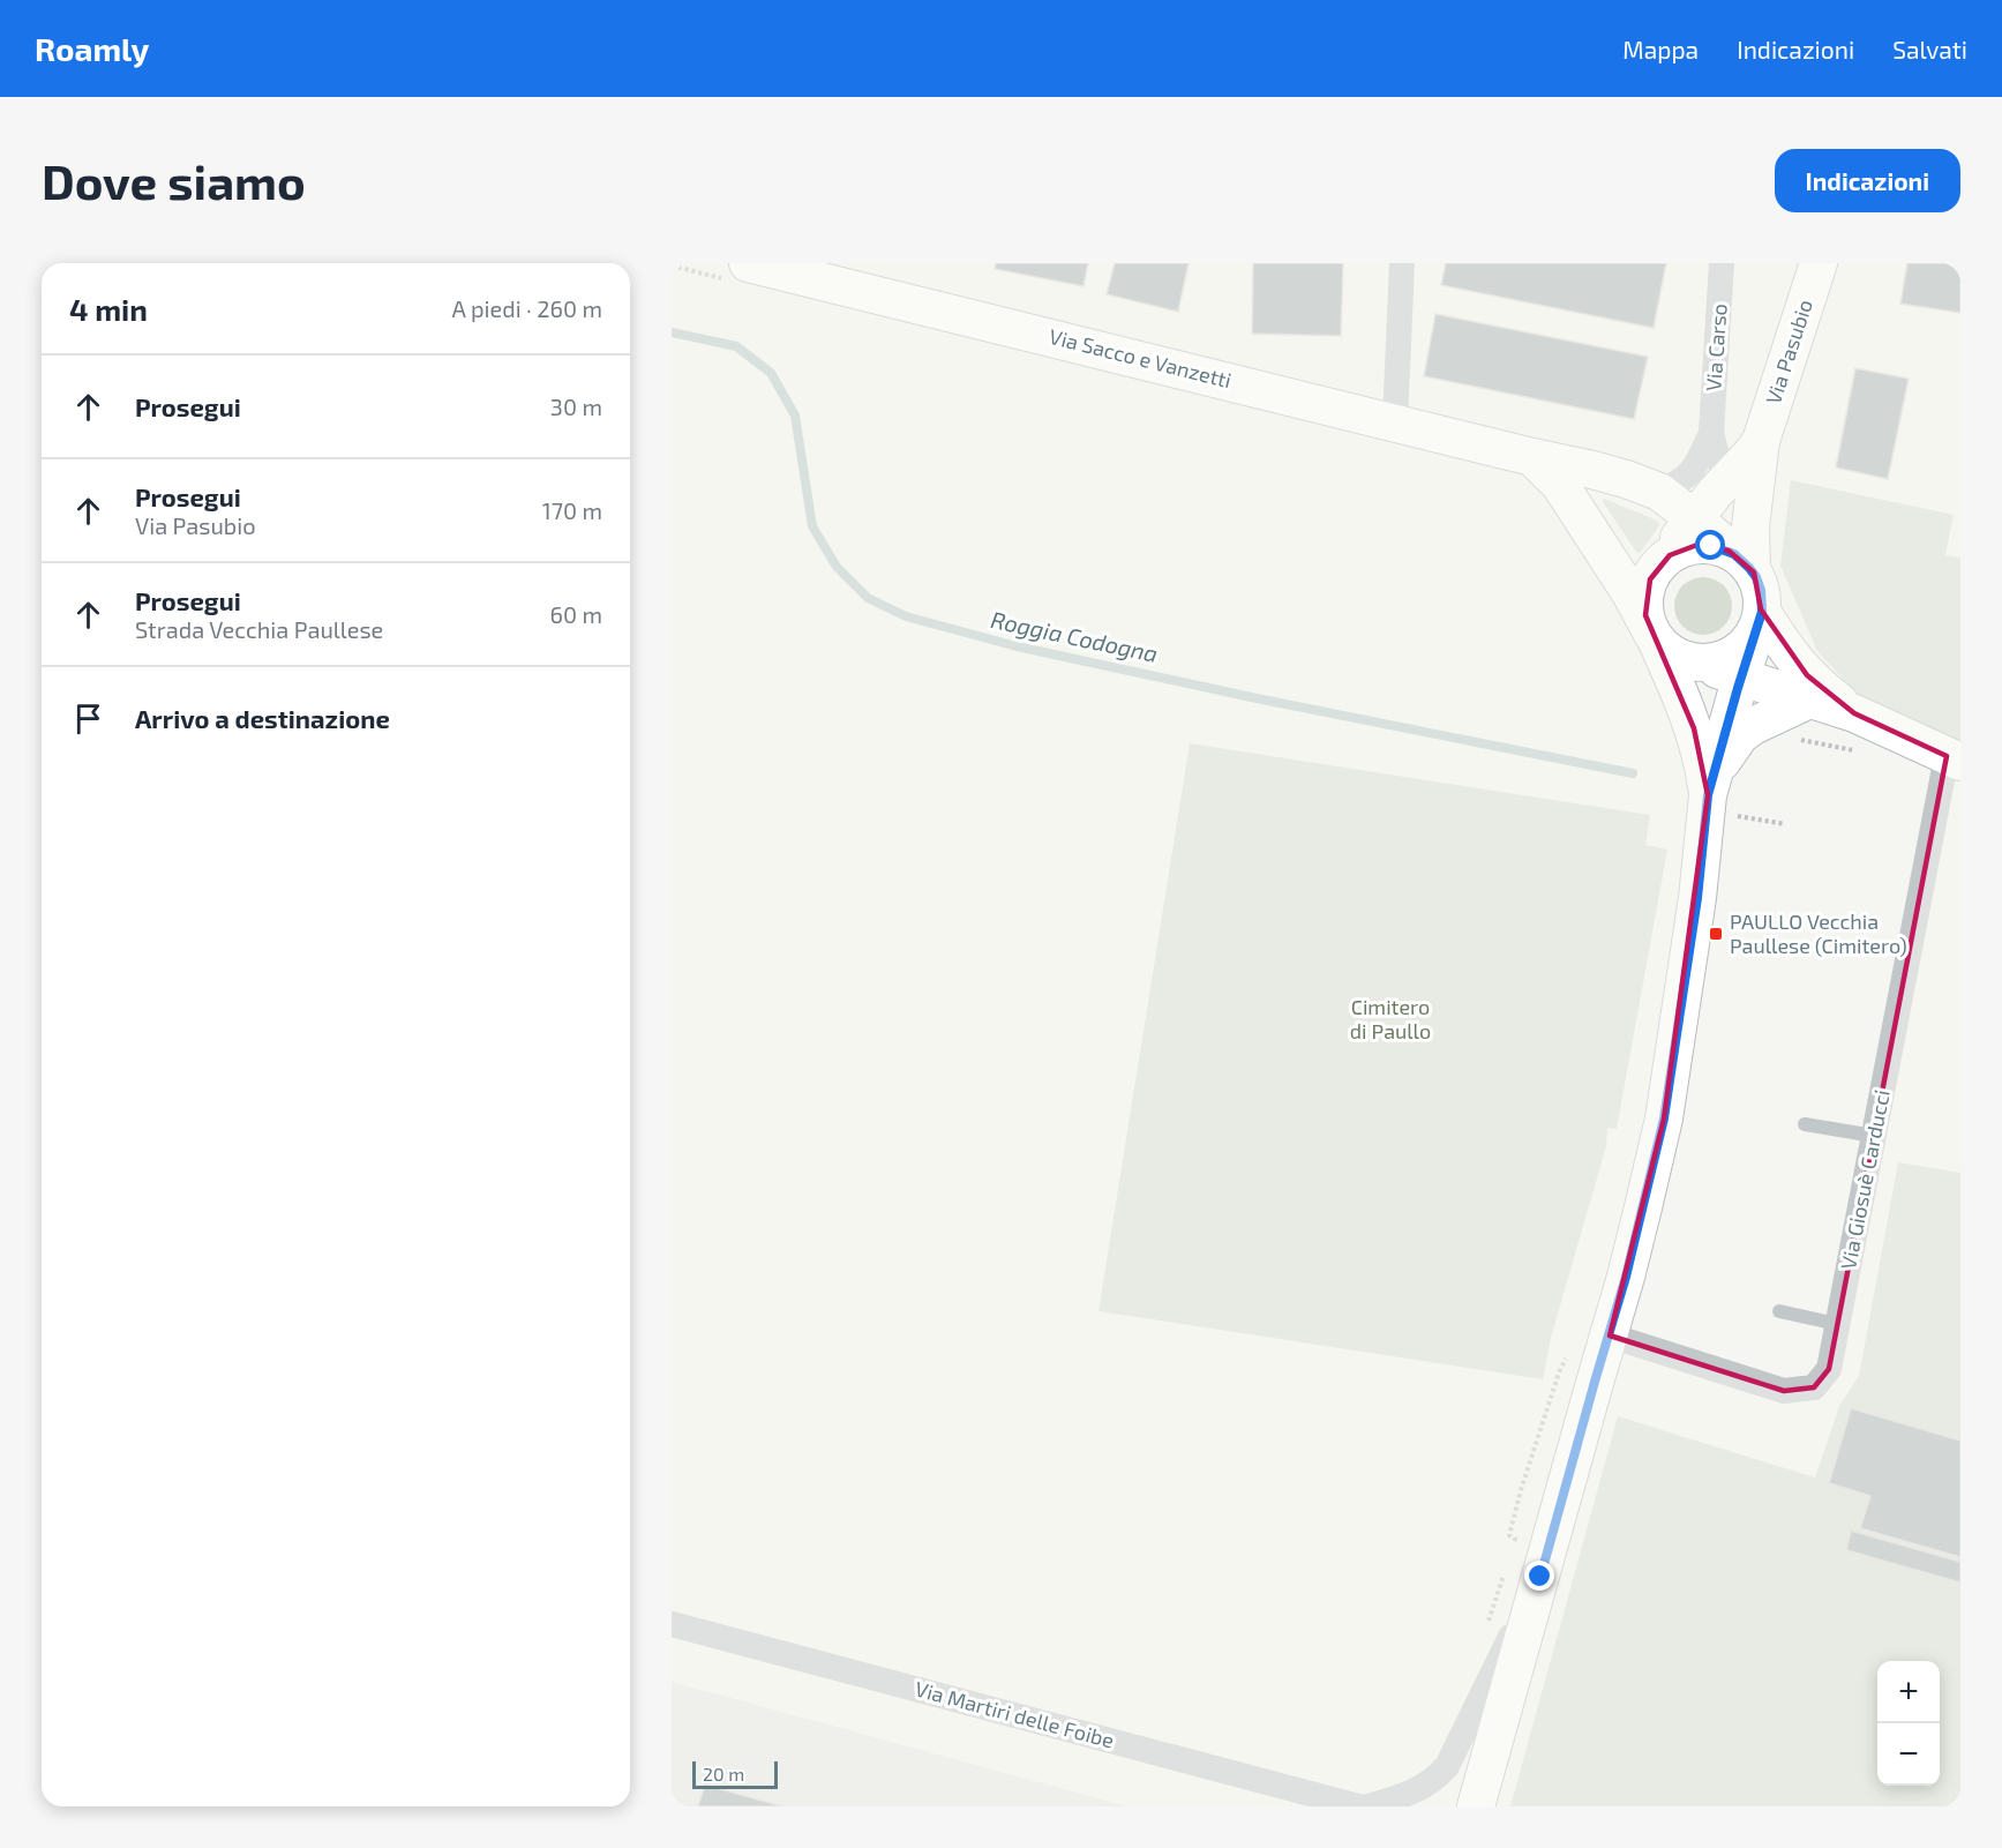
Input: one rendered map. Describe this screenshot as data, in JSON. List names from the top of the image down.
{
  "streets": {
    "street": [
      "Via Carso",
      "Via Pasubio",
      "Via Sacco e Vanzetti",
      "Via Giosuè Carducci",
      "Via Martiri delle Foibe"
    ]
  },
  "crossings": [
    ["Via Carso", "Via Pasubio"],
    ["Via Carso", "Via Sacco e Vanzetti"],
    ["Via Pasubio", "Via Sacco e Vanzetti"]
  ],
  "water": ["Roggia Codogna"],
  "parks": ["Cimitero di Paullo"],
  "places": {
    "transit": ["PAULLO Vecchia Paullese (Cimitero)"]
  },
  "scale_bar": "20 m",
  "page": {
    "header": "Roamly",
    "nav": ["Mappa", "Indicazioni", "Salvati"],
    "buttons": "Indicazioni",
    "title": "Dove siamo",
    "heading": ["4 min", "A piedi · 260 m"],
    "list": [
      ["Prosegui", "30 m"],
      ["Prosegui", "Via Pasubio", "170 m"],
      ["Prosegui", "Strada Vecchia Paullese", "60 m"],
      "Arrivo a destinazione"
    ],
    "map_buttons": ["+", "−"],
    "scale": "20 m"
  }
}
